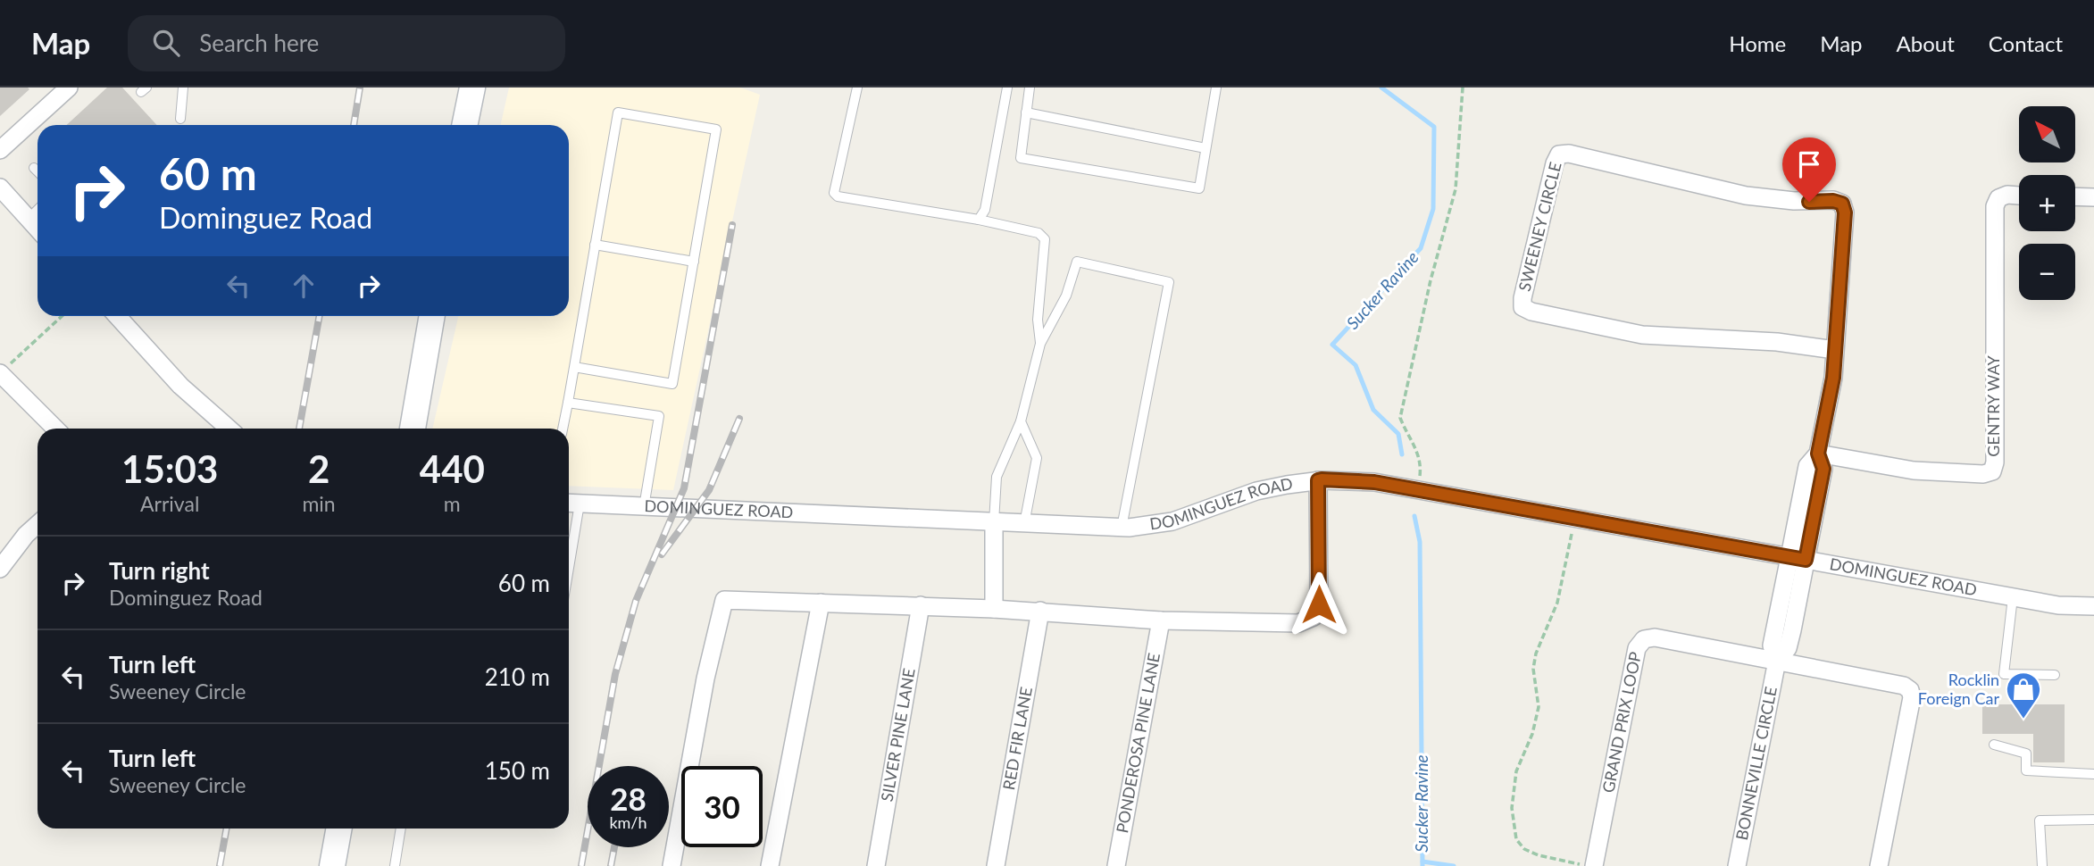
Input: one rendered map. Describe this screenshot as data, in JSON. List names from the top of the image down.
{
  "streets": {
    "street": [
      "SWEENEY CIRCLE",
      "GENTRY WAY",
      "DOMINGUEZ ROAD",
      "GRAND PRIX LOOP",
      "SILVER PINE LANE",
      "RED FIR LANE",
      "PONDEROSA PINE LANE",
      "BONNEVILLE CIRCLE"
    ]
  },
  "crossings": [
    ["SWEENEY CIRCLE", "GENTRY WAY"],
    ["SWEENEY CIRCLE", "DOMINGUEZ ROAD"],
    ["SWEENEY CIRCLE", "BONNEVILLE CIRCLE"],
    ["DOMINGUEZ ROAD", "BONNEVILLE CIRCLE"],
    ["GRAND PRIX LOOP", "BONNEVILLE CIRCLE"]
  ],
  "water": ["Sucker Ravine"],
  "places": {
    "shop": ["Rocklin Foreign Car"]
  },
  "north": "top left",
  "page": {
    "header": "Map",
    "search": "Search here",
    "nav": [
      "Home",
      "Map",
      "About",
      "Contact"
    ],
    "map_buttons": ["+", "−"],
    "turn": ["60 m", "Dominguez Road"],
    "eta": [
      "15:03",
      "Arrival",
      "2",
      "min",
      "440",
      "m"
    ],
    "list": [
      {
        "name": "Turn right",
        "note": "Dominguez Road",
        "value": "60 m"
      },
      {
        "name": "Turn left",
        "note": "Sweeney Circle",
        "value": "210 m"
      },
      {
        "name": "Turn left",
        "note": "Sweeney Circle",
        "value": "150 m"
      }
    ],
    "speed": "28 km/h",
    "limit": "30"
  }
}
